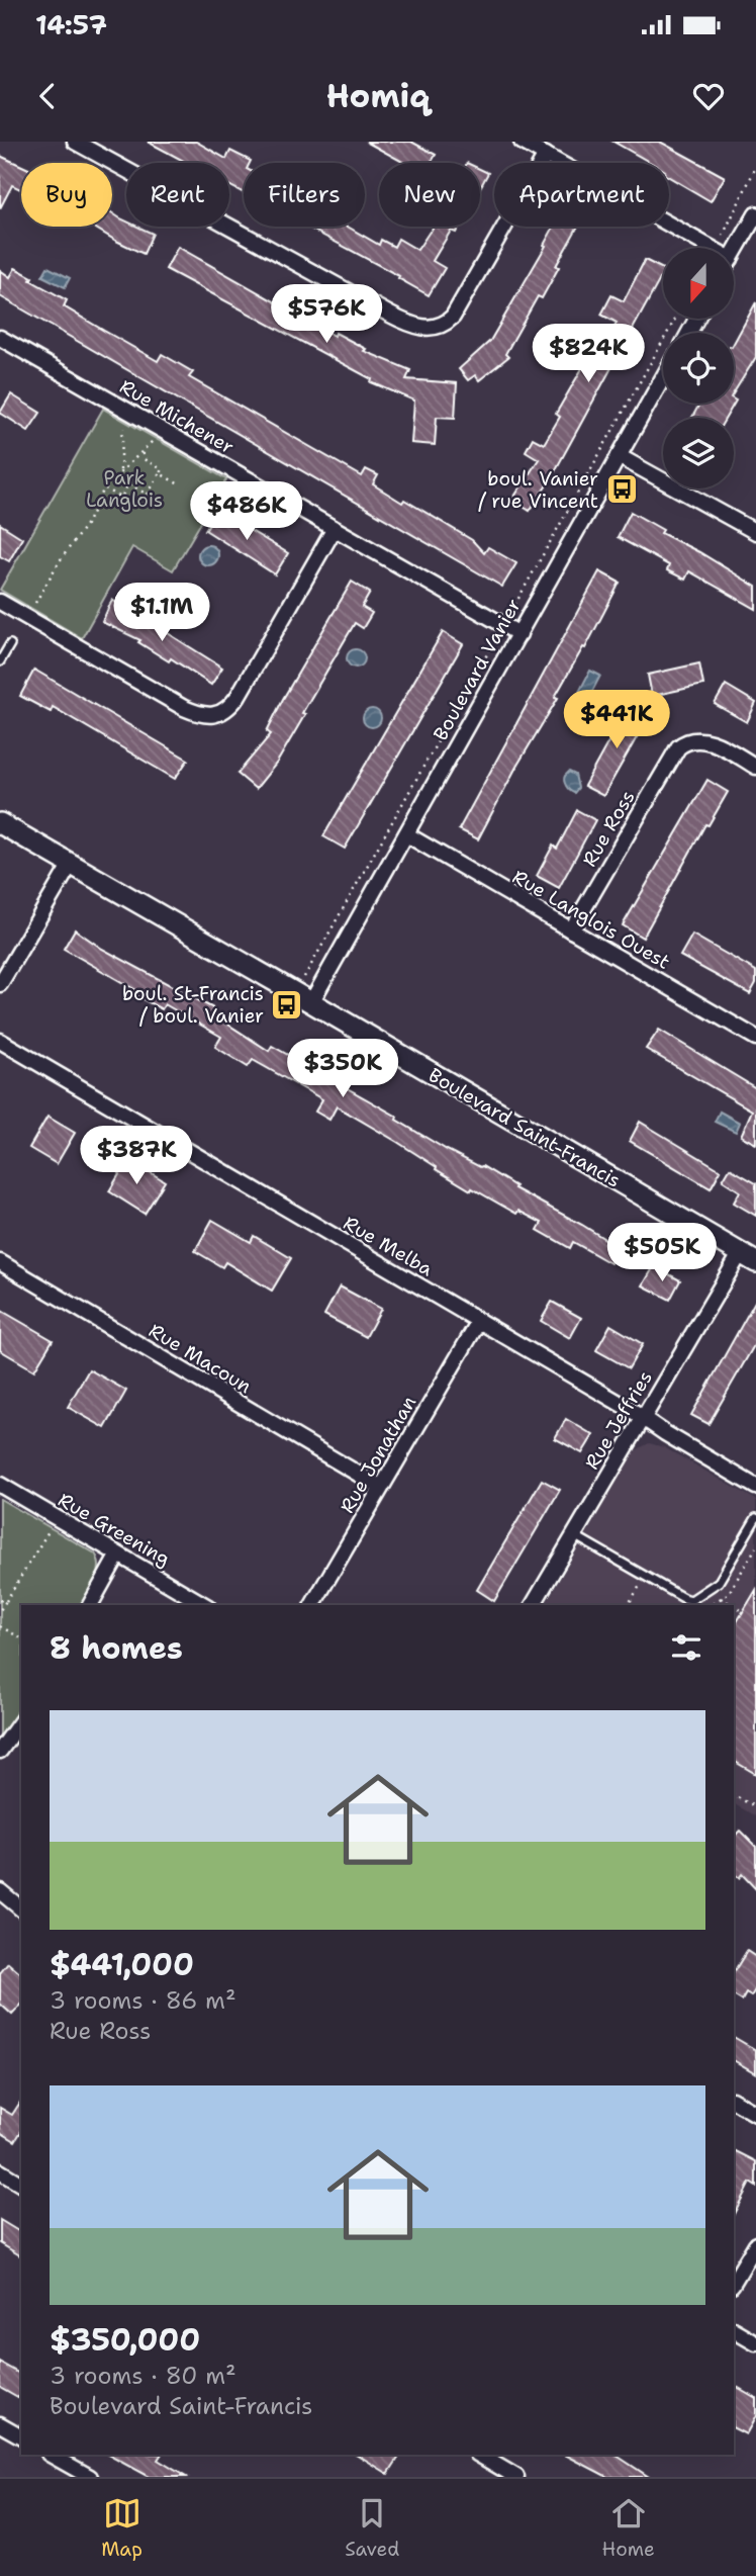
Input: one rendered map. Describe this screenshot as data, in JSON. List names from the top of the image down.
{
  "streets": {
    "street": [
      "Rue Michener",
      "Boulevard Vanier",
      "Rue Ross",
      "Rue Langlois Ouest",
      "Boulevard Saint-Francis",
      "Rue Melba",
      "Rue Macoun",
      "Rue Jeffries",
      "Rue Jonathan",
      "Rue Greening"
    ]
  },
  "crossings": [
    ["Rue Michener", "Boulevard Vanier"],
    ["Boulevard Vanier", "Rue Langlois Ouest"],
    ["Boulevard Vanier", "Boulevard Saint-Francis"],
    ["Rue Ross", "Rue Langlois Ouest"],
    ["Boulevard Saint-Francis", "Rue Jeffries"],
    ["Rue Melba", "Rue Jeffries"],
    ["Rue Melba", "Rue Jonathan"],
    ["Rue Macoun", "Rue Jonathan"]
  ],
  "parks": ["Park Langlois"],
  "places": {
    "bus stop": ["boul. Vanier / rue Vincent", "boul. St-Francis / boul. Vanier"]
  },
  "north": "bottom",
  "page": {
    "status": "14:57",
    "header": "Homiq",
    "chip": [
      "Buy",
      "Rent",
      "Filters",
      "New",
      "Apartment"
    ],
    "price": [
      "$576K",
      "$824K",
      "$486K",
      "$1.1M",
      "$441K",
      "$350K",
      "$387K",
      "$505K"
    ],
    "heading": "8 homes",
    "list": [
      {
        "name": "$441,000",
        "note": "3 rooms · 86 m² · Rue Ross"
      },
      {
        "name": "$350,000",
        "note": "3 rooms · 80 m² · Boulevard Saint-Francis"
      }
    ],
    "tabs": ["Map", "Saved", "Home"]
  }
}
